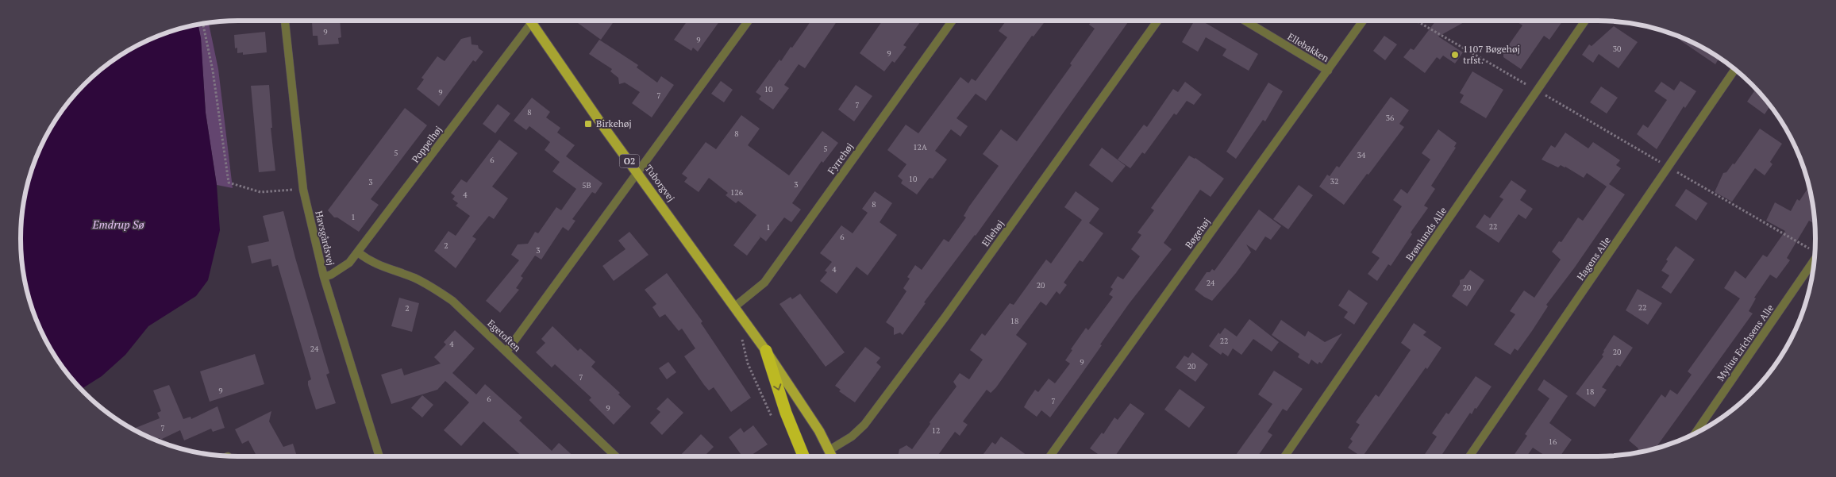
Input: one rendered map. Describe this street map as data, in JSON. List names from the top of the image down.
{
  "streets": {
    "main road": ["O2", "Tuborgvej"],
    "street": [
      "Ellebakken",
      "Poppelhøj",
      "Fyrrehøj",
      "Ellehøj",
      "Bøgehøj",
      "Brønlunds Alle",
      "Havsgårdsvej",
      "Hagens Alle",
      "Egetoften",
      "Mylius Erichsens Alle"
    ]
  },
  "crossings": [
    ["Ellebakken", "Bøgehøj"],
    ["Poppelhøj", "Havsgårdsvej"],
    ["Poppelhøj", "Egetoften"],
    ["Fyrrehøj", "Tuborgvej"],
    ["Tuborgvej", "Ellehøj"]
  ],
  "water": ["Emdrup Sø"],
  "places": {
    "other": ["1107 Bøgehøj trfst."],
    "transit": ["Birkehøj"]
  },
  "house_numbers": [
    "9",
    "9",
    "30",
    "9",
    "10",
    "9",
    "7",
    "7",
    "8",
    "36",
    "8",
    "12A",
    "5",
    "5",
    "34",
    "6",
    "10",
    "32",
    "3",
    "3",
    "5B",
    "126",
    "4",
    "8",
    "1",
    "22",
    "1",
    "6",
    "2",
    "3",
    "4",
    "24",
    "20",
    "20",
    "22",
    "2",
    "18",
    "22",
    "4",
    "24",
    "20",
    "9",
    "20",
    "7",
    "9",
    "18",
    "6",
    "7",
    "9",
    "7",
    "12",
    "16"
  ]
}
